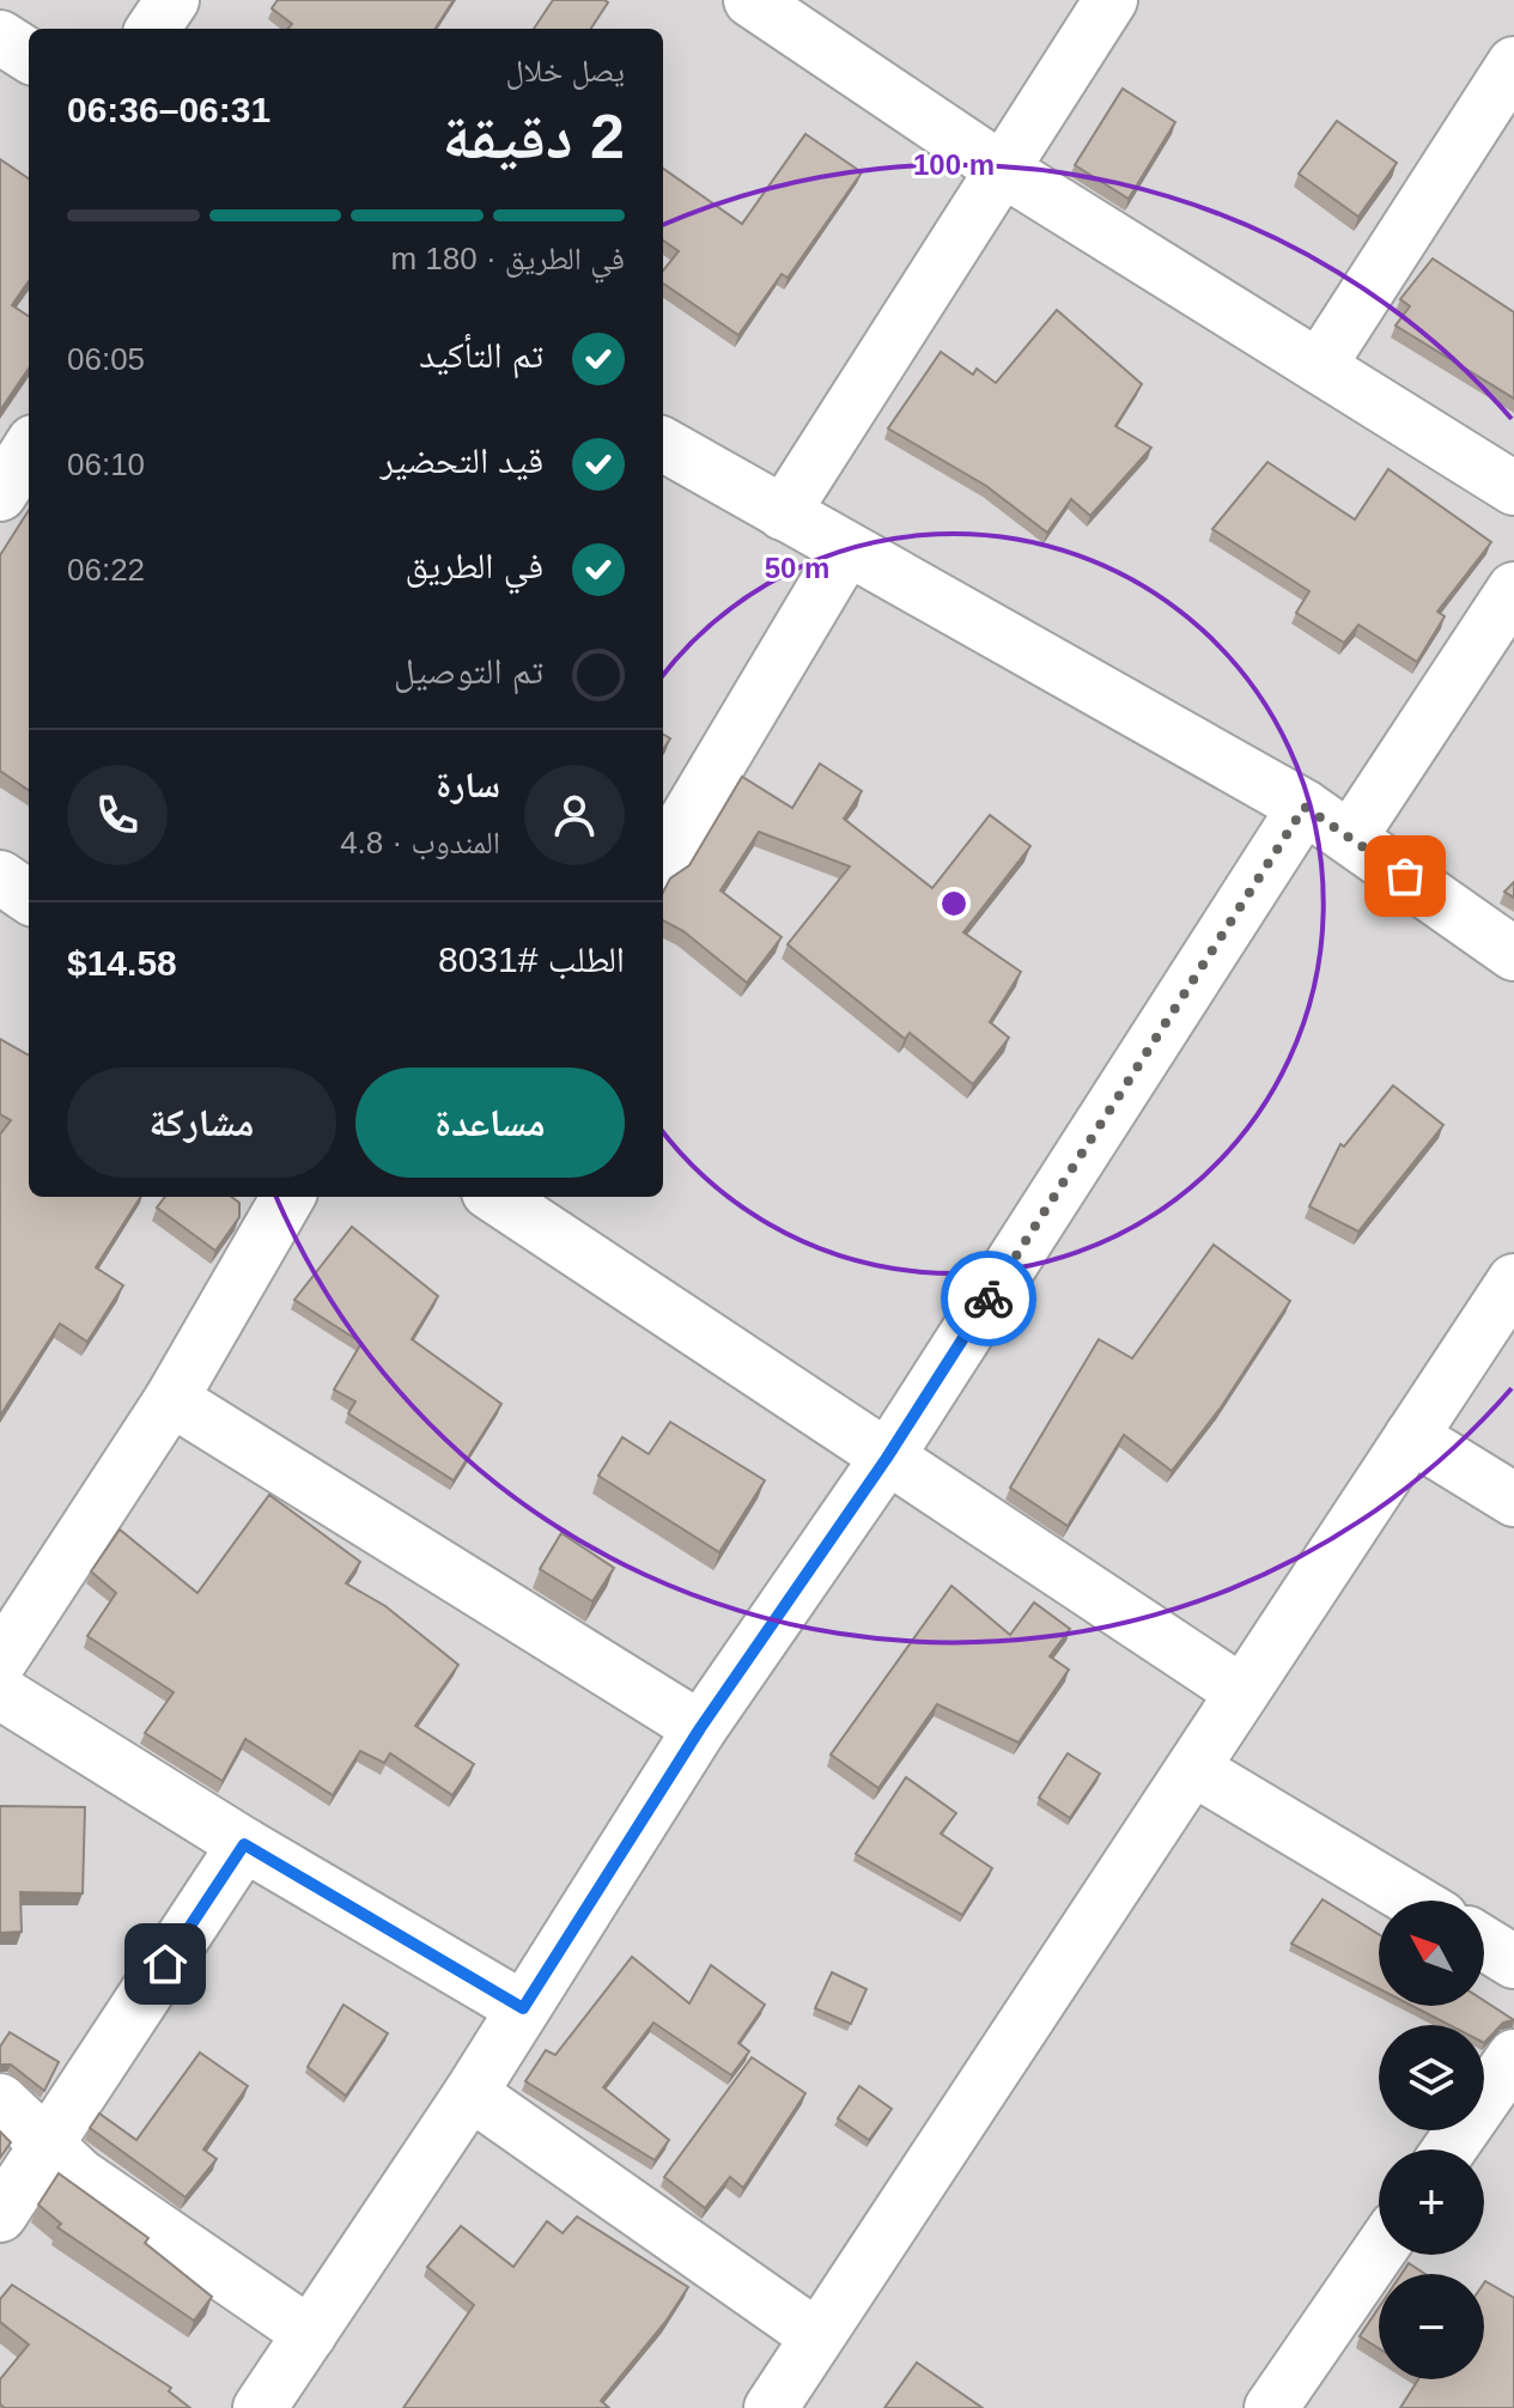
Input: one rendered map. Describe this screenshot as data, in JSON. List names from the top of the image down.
{
  "north": "top left",
  "page": {
    "heading": ["2 دقيقة", "يصل خلال", "06:31–06:36"],
    "panel": [
      "سارة",
      "المندوب · 4.8",
      "الطلب #8031",
      "$14.58"
    ],
    "bar": "في الطريق · 180 m",
    "list": [
      ["تم التأكيد", "06:05"],
      ["قيد التحضير", "06:10"],
      ["في الطريق", "06:22"],
      "تم التوصيل"
    ],
    "buttons": ["مساعدة", "مشاركة"],
    "map_buttons": ["+", "−"]
  },
  "rings": ["100 m", "50 m"]
}
